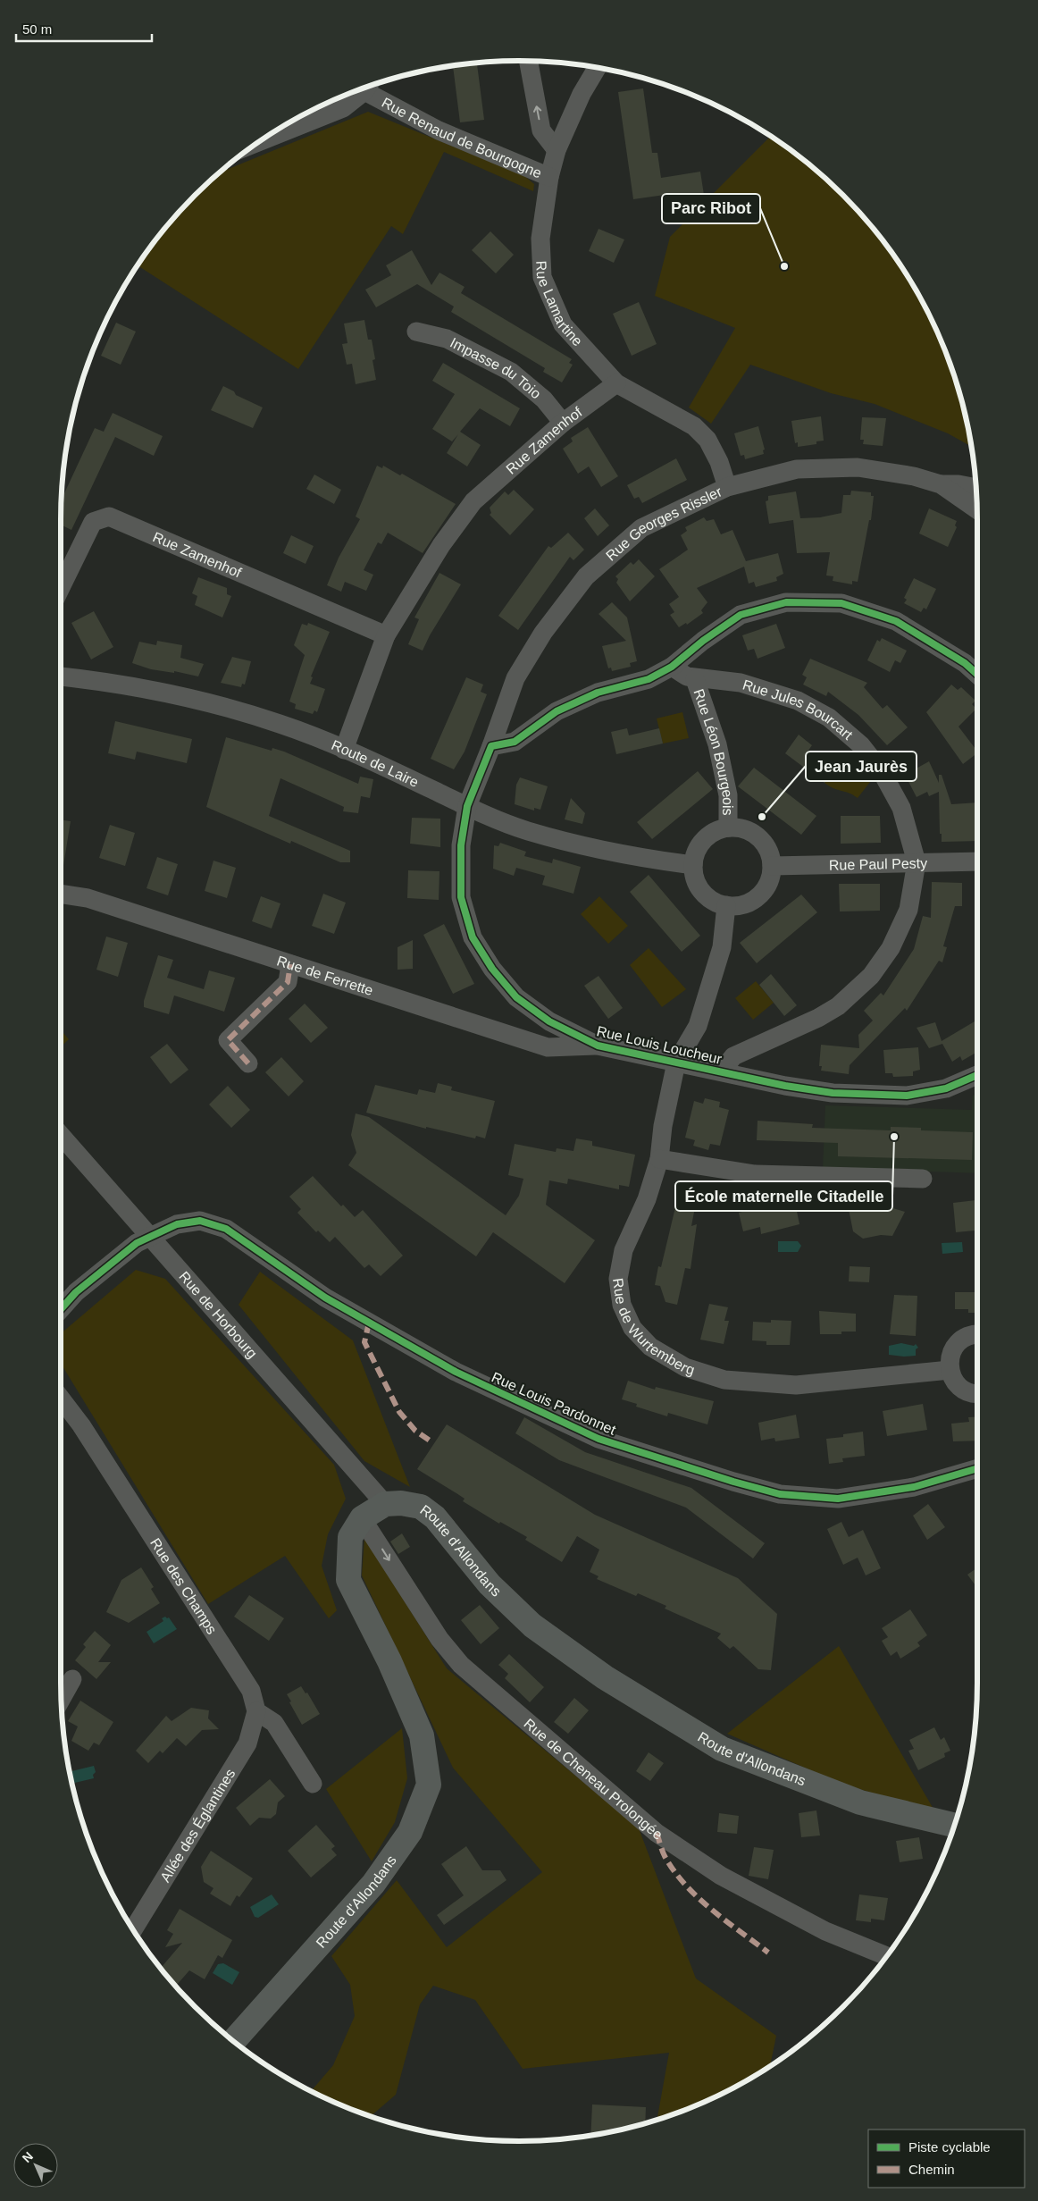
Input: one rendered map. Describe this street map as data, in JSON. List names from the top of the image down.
{
  "streets": {
    "main road": ["Route d'Allondans"],
    "street": [
      "Rue Renaud de Bourgogne",
      "Rue Lamartine",
      "Impasse du Toio",
      "Rue Zamenhof",
      "Rue Georges Rissler",
      "Rue Jules Bourcart",
      "Rue Léon Bourgeois",
      "Route de Laire",
      "Rue Paul Pesty",
      "Rue de Ferrette",
      "Rue Louis Loucheur",
      "Rue de Horbourg",
      "Rue de Wurtemberg",
      "Rue Louis Pardonnet",
      "Rue des Champs",
      "Rue de Cheneau Prolongée",
      "Allée des Églantines"
    ]
  },
  "crossings": [
    ["Rue Renaud de Bourgogne", "Rue Lamartine"],
    ["Rue Lamartine", "Rue Zamenhof"],
    ["Rue Lamartine", "Rue Georges Rissler"],
    ["Impasse du Toio", "Rue Zamenhof"],
    ["Rue Zamenhof", "Route de Laire"],
    ["Rue Jules Bourcart", "Rue Léon Bourgeois"],
    ["Rue Jules Bourcart", "Rue Paul Pesty"],
    ["Rue Jules Bourcart", "Rue Louis Loucheur"],
    ["Rue Léon Bourgeois", "Route de Laire"],
    ["Rue Léon Bourgeois", "Rue Paul Pesty"],
    ["Rue Léon Bourgeois", "Rue de Wurtemberg"],
    ["Route de Laire", "Rue Paul Pesty"],
    ["Route de Laire", "Rue Louis Loucheur"],
    ["Route de Laire", "Rue de Wurtemberg"],
    ["Rue Paul Pesty", "Rue de Wurtemberg"],
    ["Rue de Ferrette", "Rue Louis Loucheur"],
    ["Rue Louis Loucheur", "Rue de Wurtemberg"],
    ["Rue de Horbourg", "Rue Louis Pardonnet"],
    ["Rue de Horbourg", "Route d'Allondans"],
    ["Route d'Allondans", "Rue de Cheneau Prolongée"],
    ["Rue des Champs", "Allée des Églantines"]
  ],
  "one_way": ["Rue de Cheneau Prolongée"],
  "places": ["Parc Ribot", "Jean Jaurès", "École maternelle Citadelle"],
  "legend": ["Piste cyclable", "Chemin"],
  "scale_bar": "50 m",
  "north": "top left"
}
